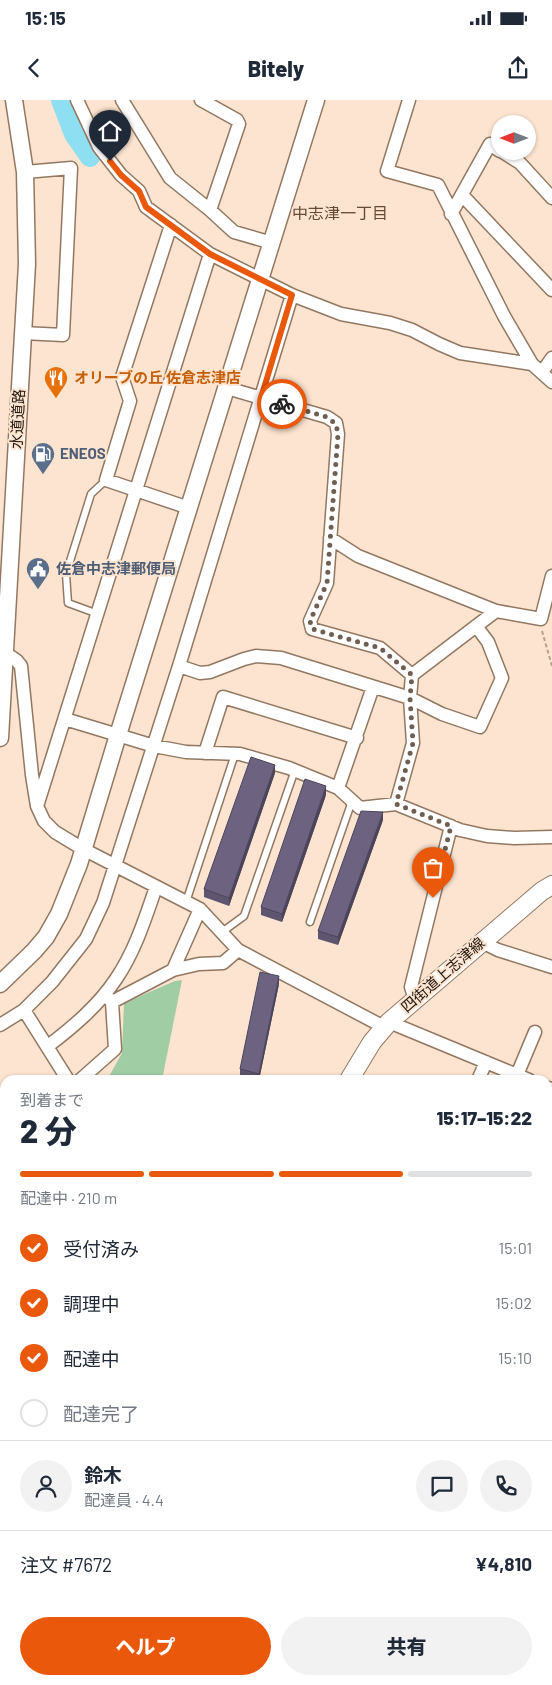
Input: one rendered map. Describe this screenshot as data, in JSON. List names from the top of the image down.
{
  "streets": {
    "main road": ["四街道上志津線"],
    "street": ["水道道路"]
  },
  "districts": ["中志津一丁目"],
  "places": {
    "restaurant": ["オリーブの丘 佐倉志津店"],
    "fuel station": ["ENEOS"],
    "public building": ["佐倉中志津郵便局"]
  },
  "north": "left",
  "page": {
    "status": "15:15",
    "header": "Bitely",
    "heading": ["2 分", "到着まで", "15:17–15:22"],
    "panel": [
      "鈴木",
      "配達員 · 4.4",
      "注文 #7672",
      "¥4,810"
    ],
    "bar": "配達中 · 210 m",
    "list": [
      ["受付済み", "15:01"],
      ["調理中", "15:02"],
      ["配達中", "15:10"],
      "配達完了"
    ],
    "buttons": ["ヘルプ", "共有"]
  }
}
